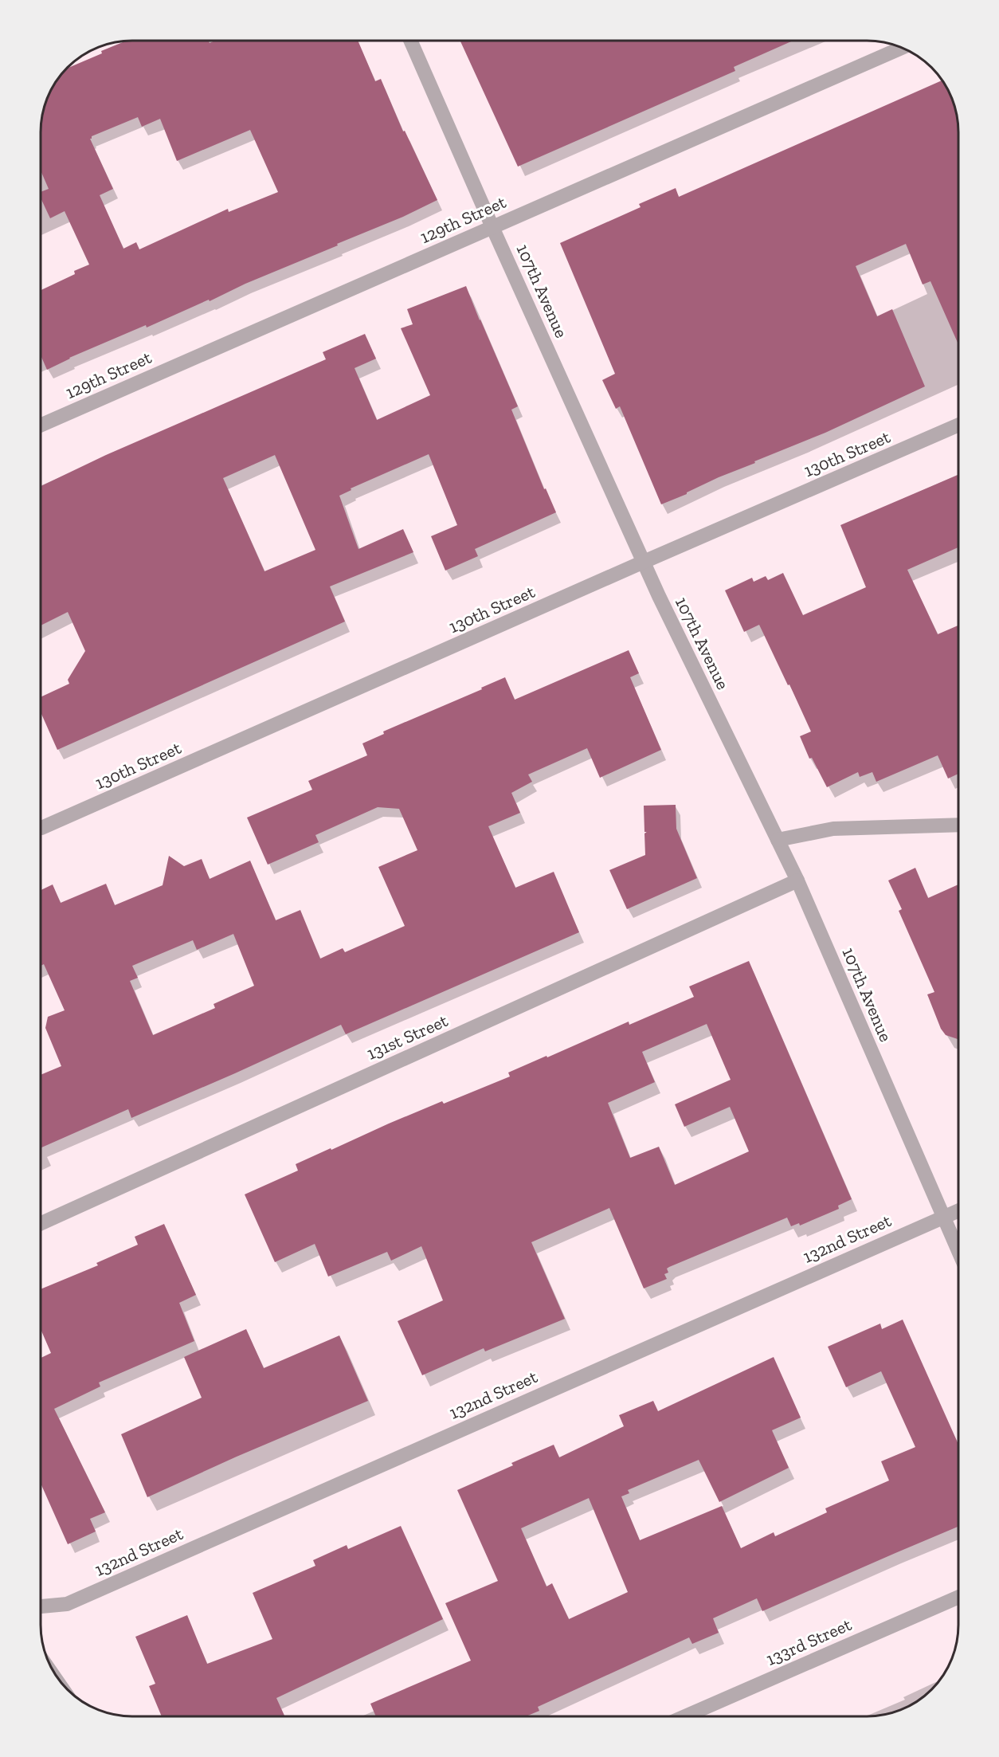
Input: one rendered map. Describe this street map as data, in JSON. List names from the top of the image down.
{
  "streets": {
    "street": [
      "129th Street",
      "107th Avenue",
      "130th Street",
      "131st Street",
      "132nd Street",
      "133rd Street"
    ]
  },
  "crossings": [
    ["129th Street", "107th Avenue"],
    ["107th Avenue", "130th Street"],
    ["107th Avenue", "131st Street"],
    ["107th Avenue", "132nd Street"]
  ]
}
